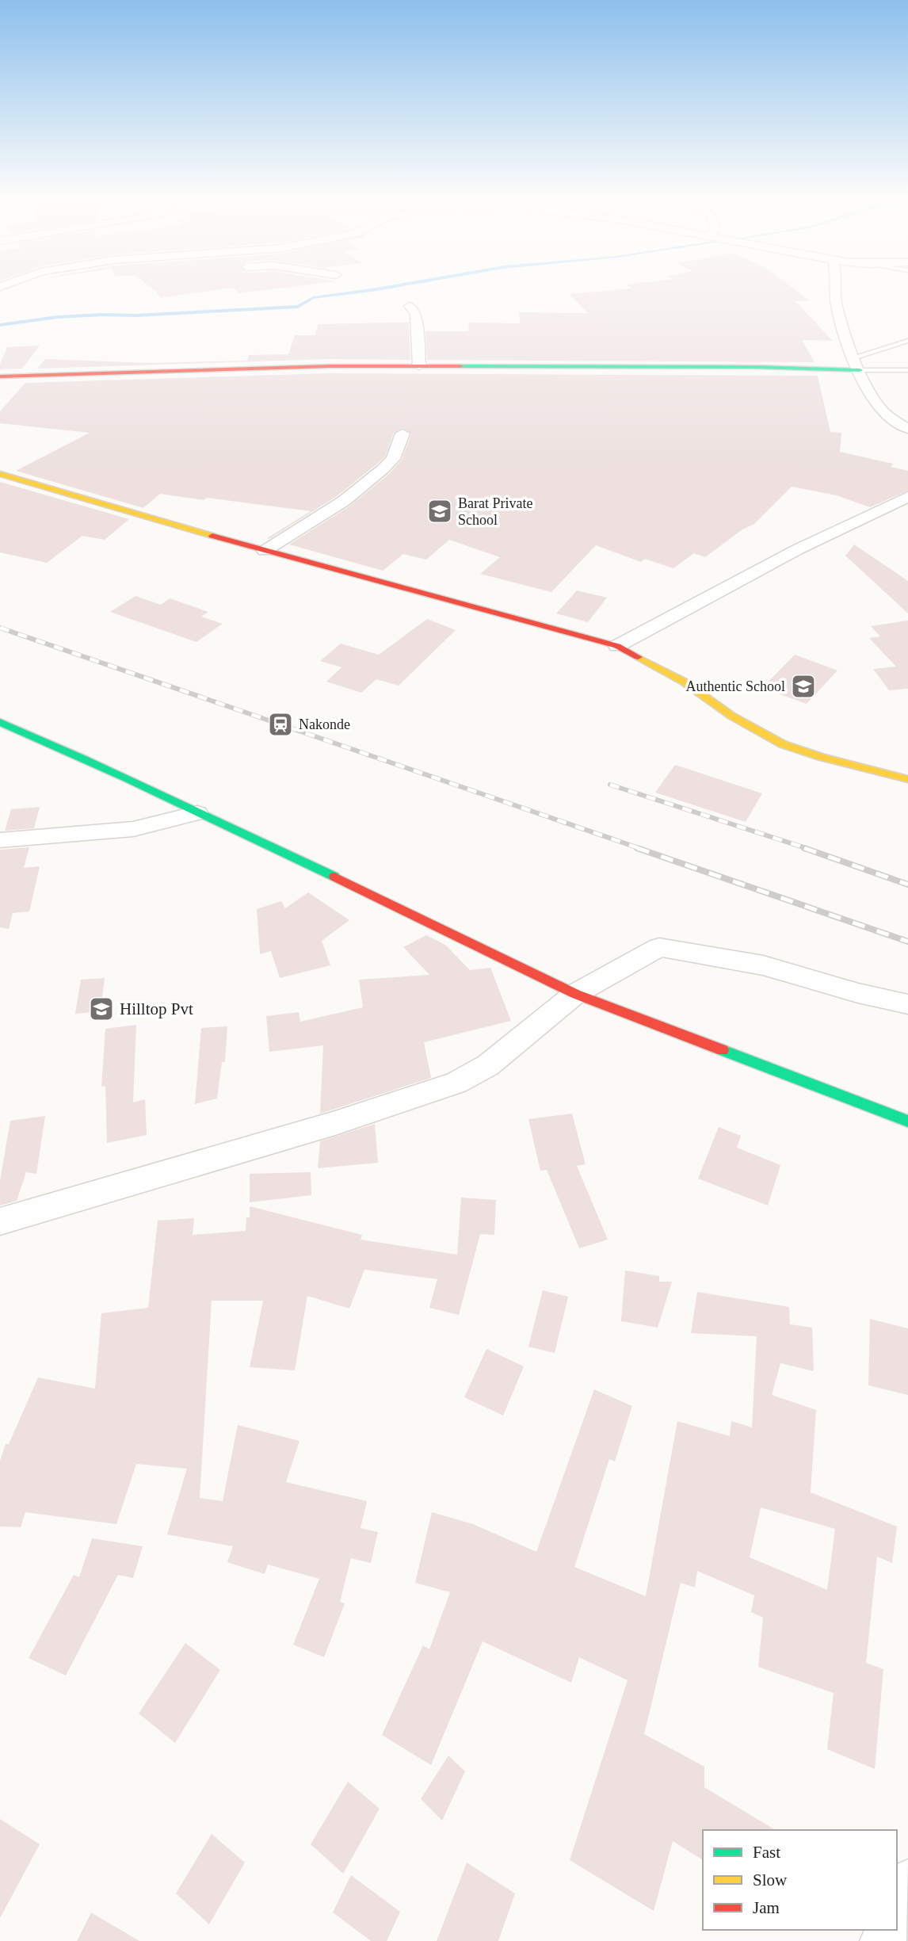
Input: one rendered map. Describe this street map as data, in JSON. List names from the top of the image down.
{
  "places": {
    "school or university": ["Barat Private School", "Authentic School", "Hilltop Pvt"],
    "station": ["Nakonde"]
  },
  "legend": ["Fast", "Slow", "Jam"]
}
